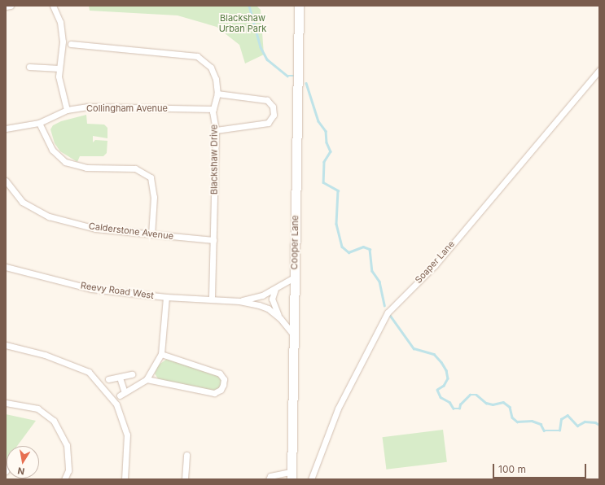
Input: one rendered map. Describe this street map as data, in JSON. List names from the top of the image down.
{
  "streets": {
    "main road": ["Cooper Lane"],
    "street": [
      "Collingham Avenue",
      "Blackshaw Drive",
      "Calderstone Avenue",
      "Soaper Lane",
      "Reevy Road West"
    ]
  },
  "crossings": [
    ["Collingham Avenue", "Blackshaw Drive"],
    ["Blackshaw Drive", "Calderstone Avenue"],
    ["Blackshaw Drive", "Reevy Road West"]
  ],
  "parks": ["Blackshaw Urban Park"],
  "scale_bar": "100 m",
  "north": "bottom"
}
